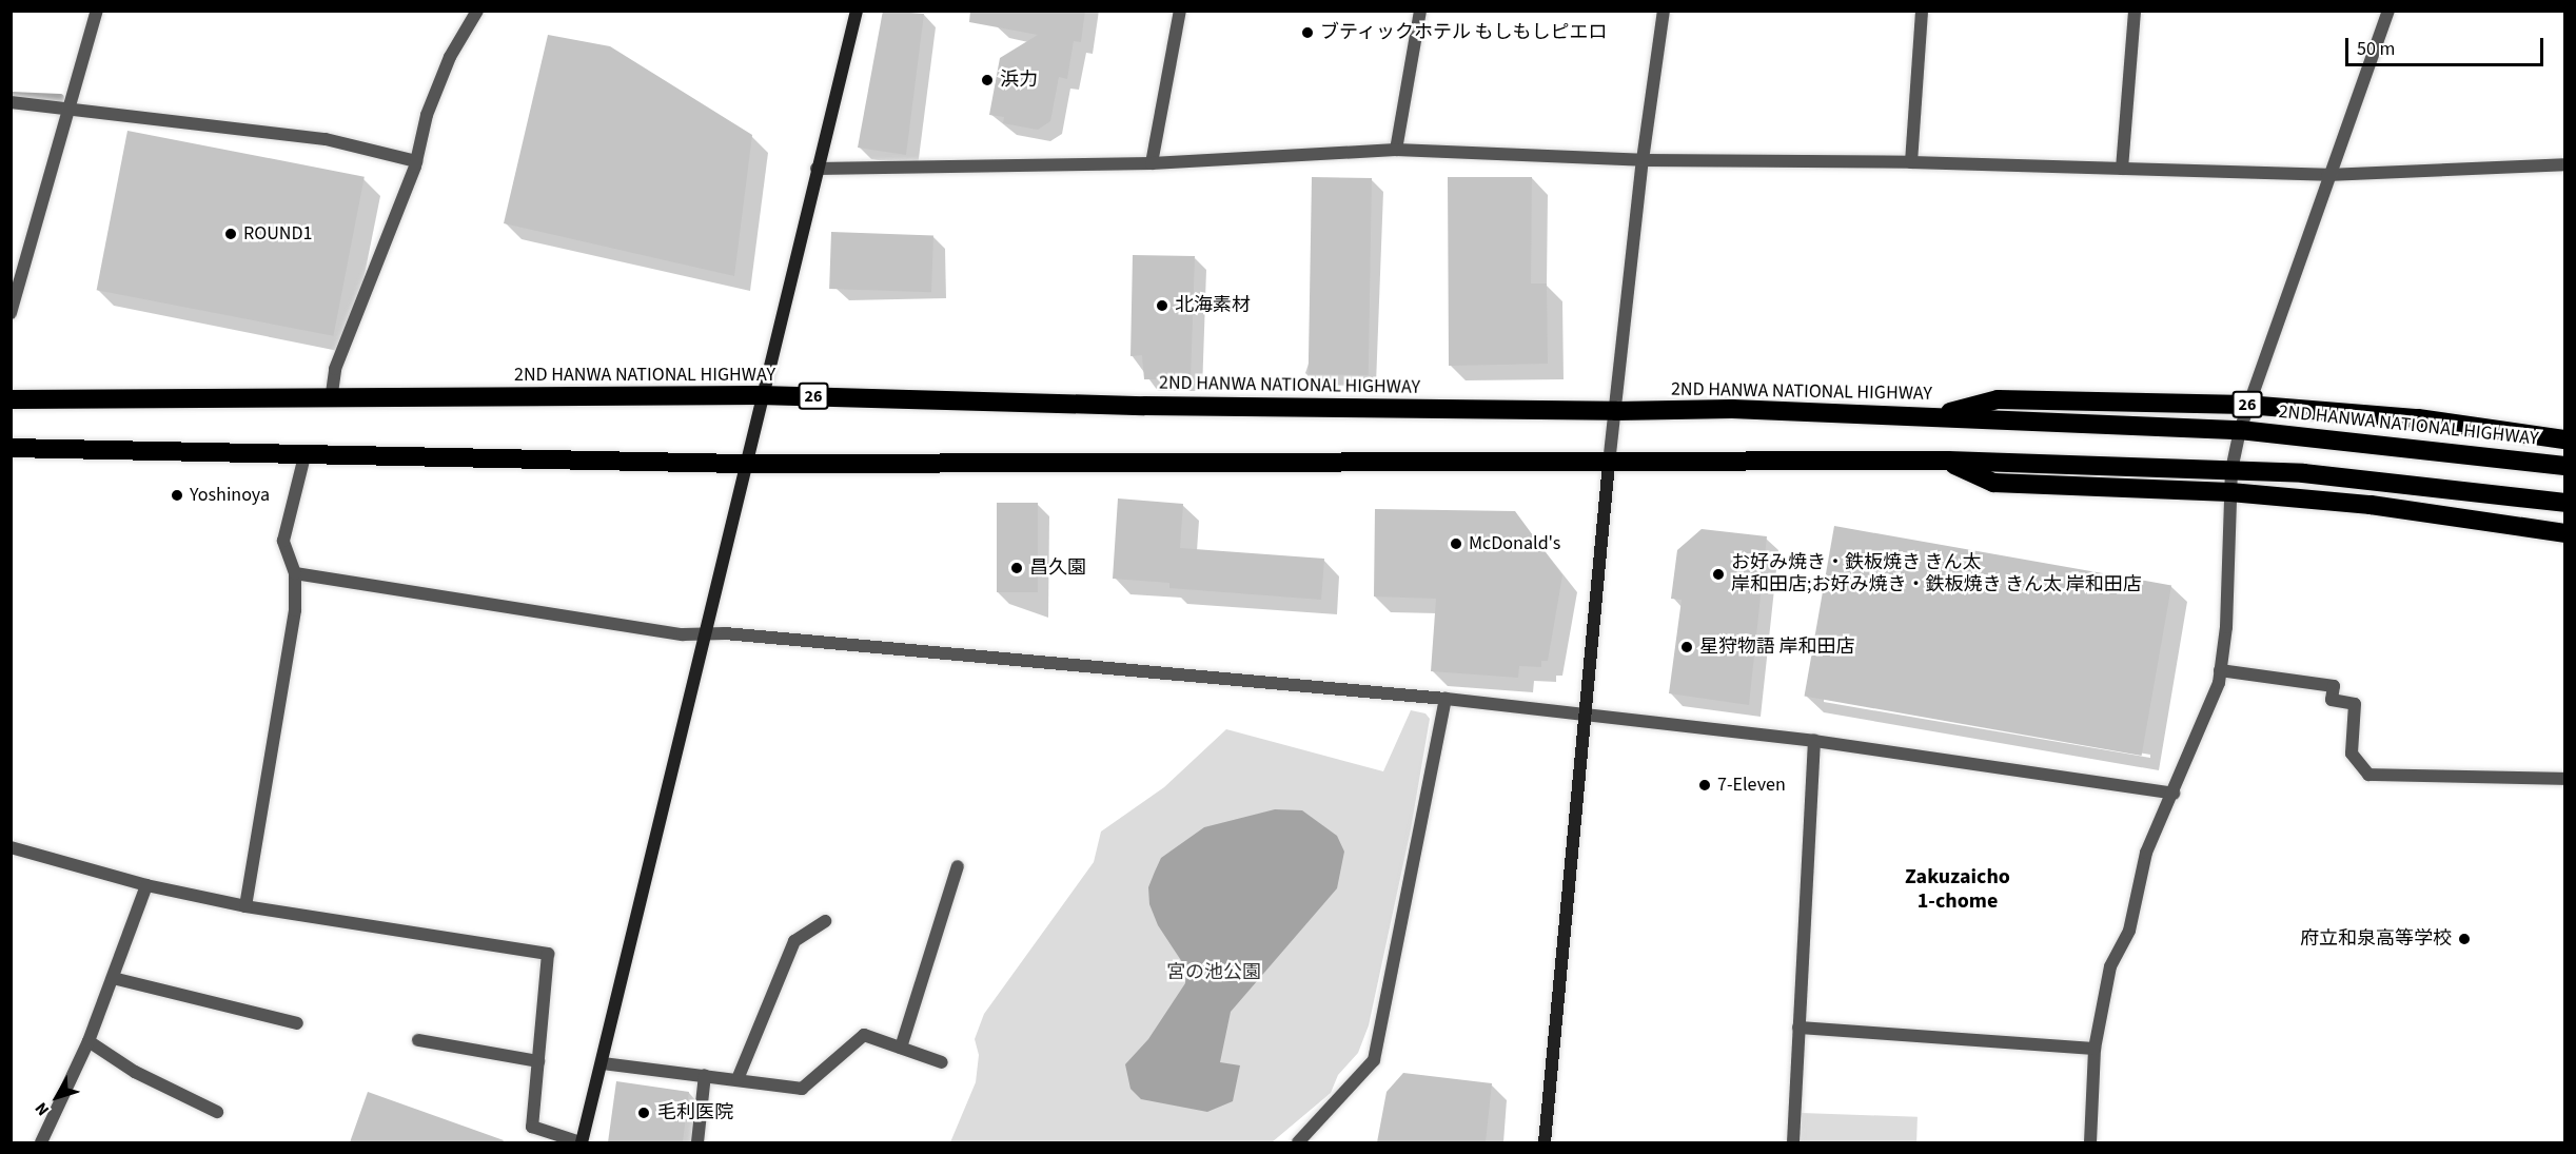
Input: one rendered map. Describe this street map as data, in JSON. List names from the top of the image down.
{
  "streets": {
    "highway": ["2ND HANWA NATIONAL HIGHWAY", "26"]
  },
  "crossings": [
    ["2ND HANWA NATIONAL HIGHWAY", "26"]
  ],
  "districts": ["Zakuzaicho 1-chome"],
  "parks": ["宮の池公園"],
  "places": [
    "ブティックホテル もしもしピエロ",
    "浜力",
    "ROUND1",
    "北海素材",
    "Yoshinoya",
    "McDonald's",
    "昌久園",
    "お好み焼き・鉄板焼き きん太 岸和田店;お好み焼き・鉄板焼き きん太 岸和田店",
    "星狩物語 岸和田店",
    "7-Eleven",
    "府立和泉高等学校",
    "毛利医院"
  ],
  "scale_bar": "50 m",
  "north": "bottom left"
}
